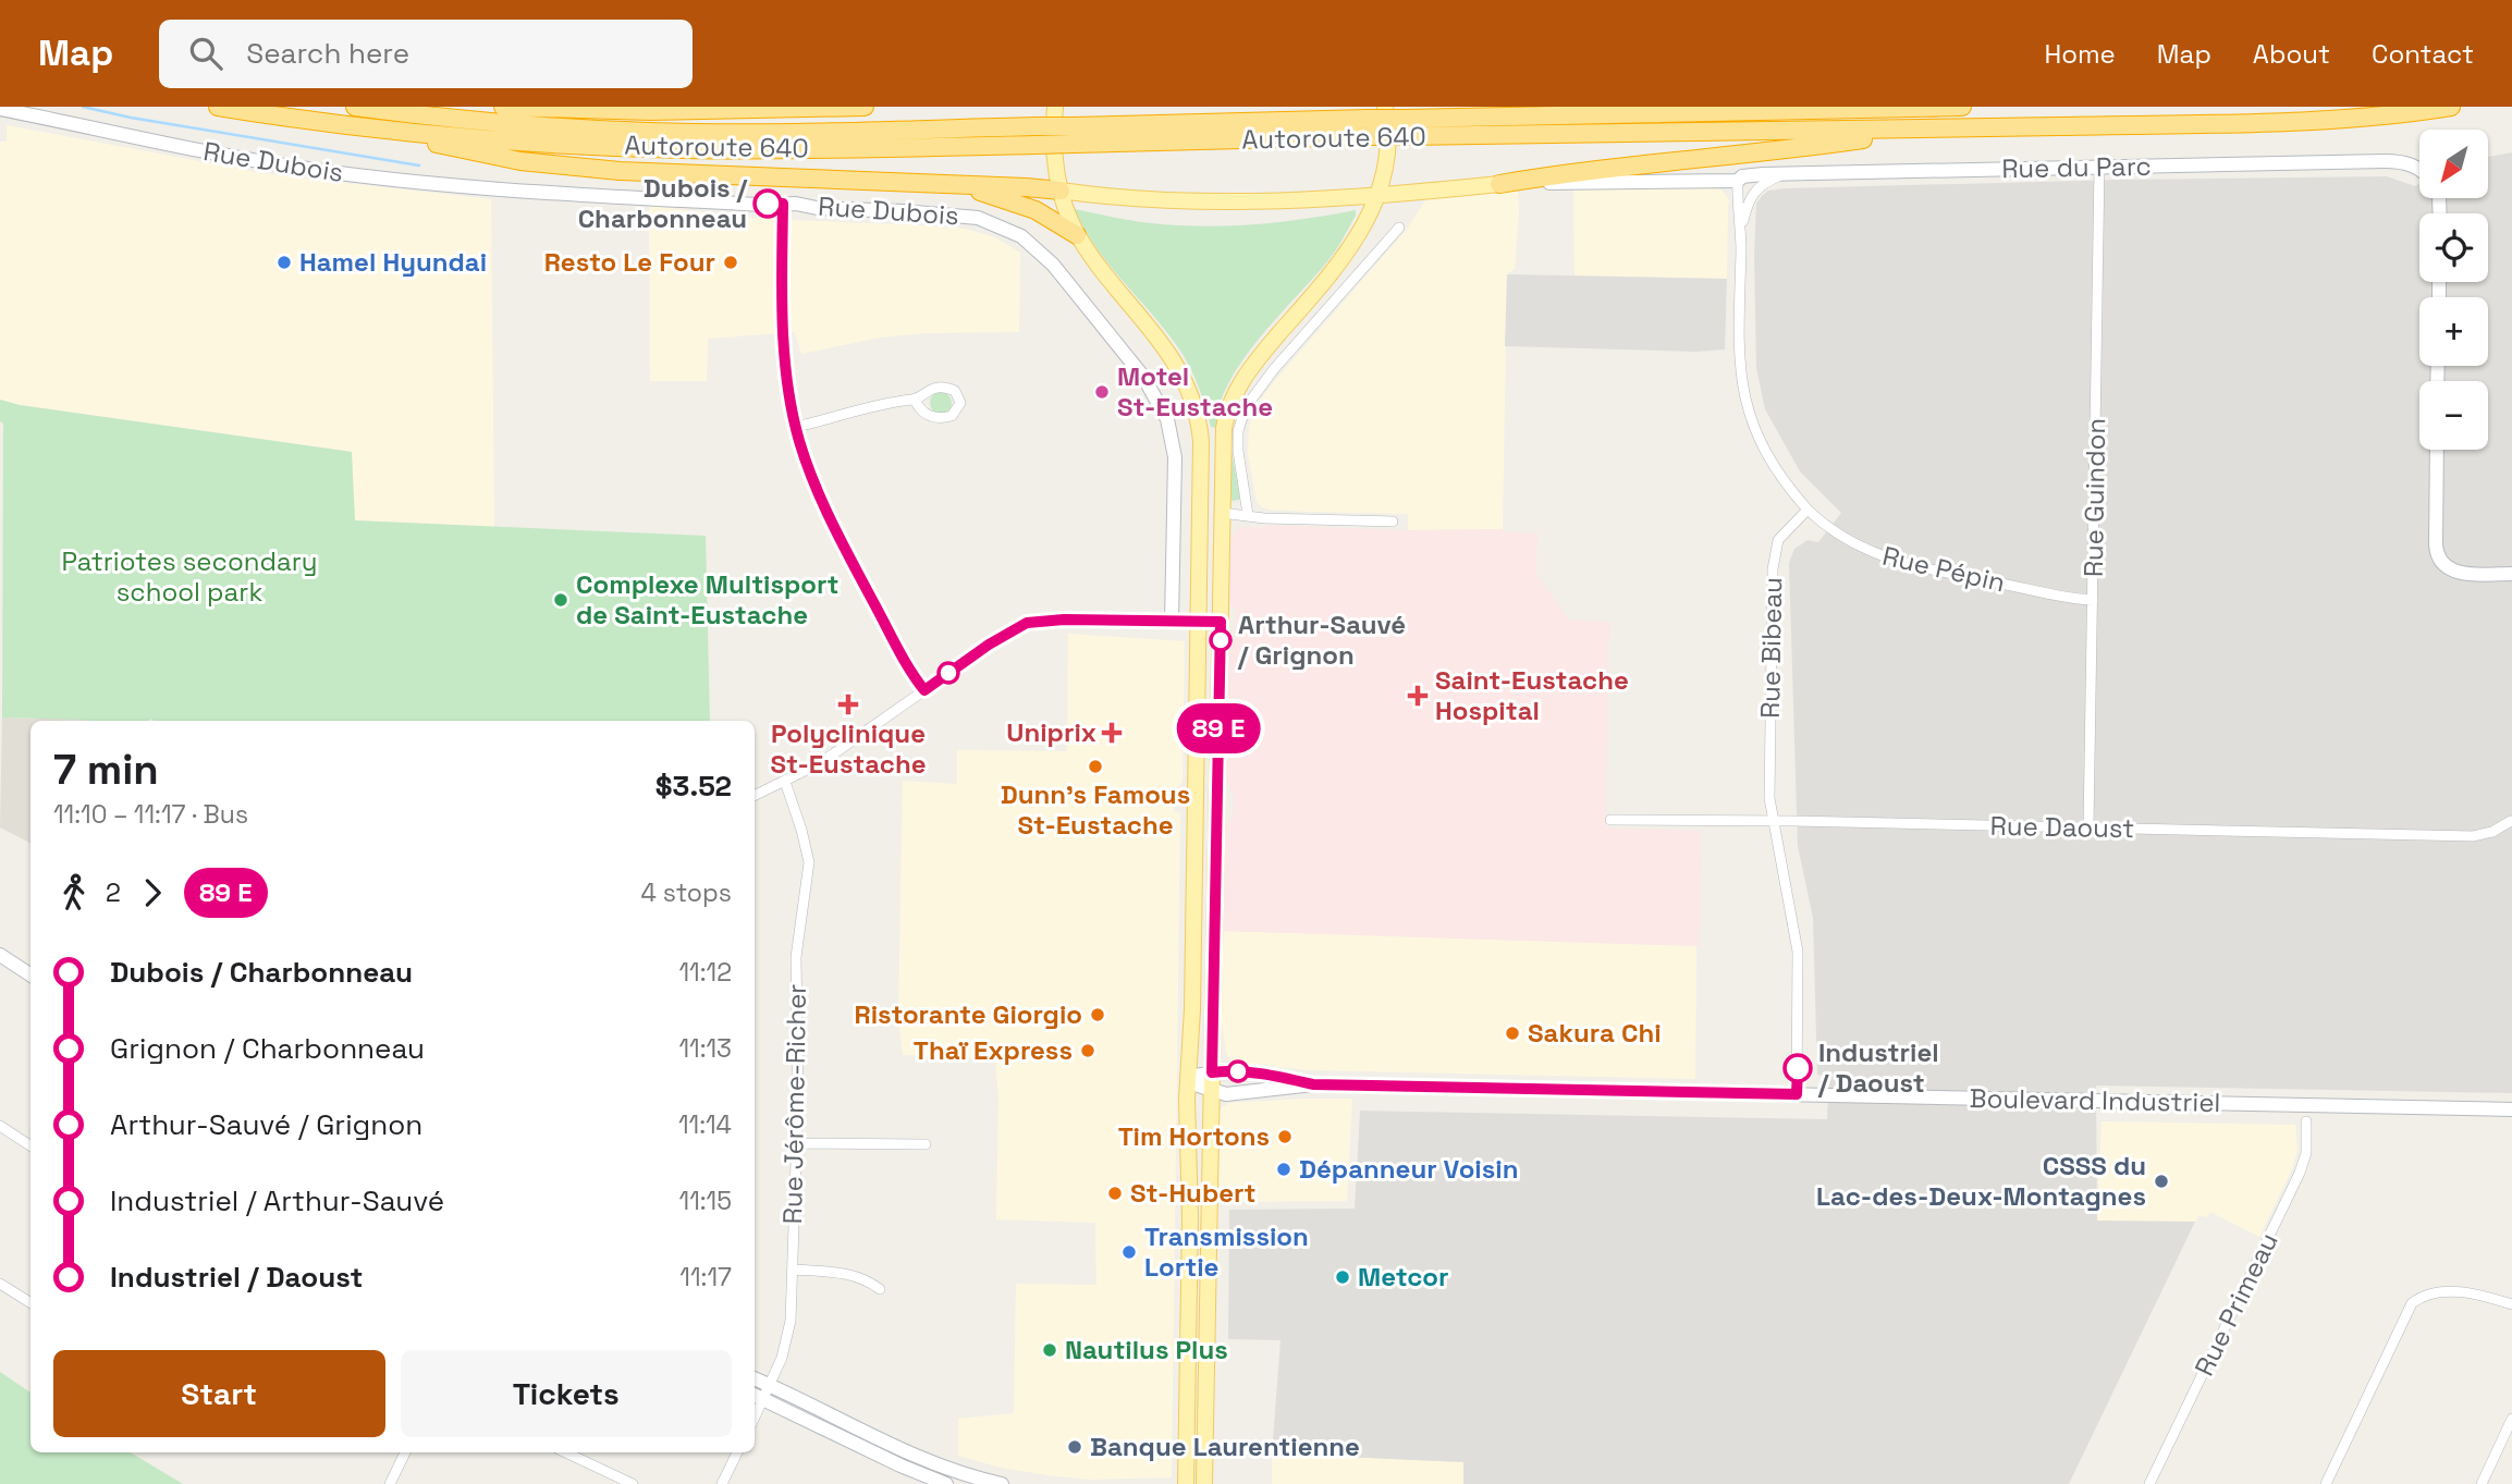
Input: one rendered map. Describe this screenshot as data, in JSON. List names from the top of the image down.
{
  "streets": {
    "highway": ["Autoroute 640"],
    "street": [
      "Rue Dubois",
      "Rue du Parc",
      "Rue Guindon",
      "Rue Pépin",
      "Rue Bibeau",
      "Rue Daoust",
      "Boulevard Industriel",
      "Rue Jérôme-Richer",
      "Rue Primeau"
    ]
  },
  "crossings": [
    ["Rue du Parc", "Rue Guindon"],
    ["Rue Guindon", "Rue Pépin"],
    ["Rue Guindon", "Rue Daoust"],
    ["Rue Pépin", "Rue Bibeau"],
    ["Rue Bibeau", "Rue Daoust"],
    ["Rue Bibeau", "Boulevard Industriel"]
  ],
  "parks": ["Patriotes secondary school park"],
  "places": {
    "other": [
      "Dubois / Charbonneau",
      "Hamel Hyundai",
      "Resto Le Four",
      "Motel St-Eustache",
      "Complexe Multisport de Saint-Eustache",
      "Arthur-Sauvé / Grignon",
      "Dunn's Famous St-Eustache",
      "Ristorante Giorgio",
      "Sakura Chi",
      "Thaï Express",
      "Industriel / Daoust",
      "Tim Hortons",
      "Dépanneur Voisin",
      "CSSS du Lac-des-Deux-Montagnes",
      "St-Hubert",
      "Transmission Lortie",
      "Metcor",
      "Nautilus Plus",
      "Banque Laurentienne"
    ],
    "health": ["Saint-Eustache Hospital", "Polyclinique St-Eustache", "Uniprix"]
  },
  "north": "bottom left",
  "page": {
    "header": "Map",
    "search": "Search here",
    "nav": [
      "Home",
      "Map",
      "About",
      "Contact"
    ],
    "on_map": "89 E",
    "map_buttons": ["+", "−"],
    "heading": ["7 min", "11:10 – 11:17 · Bus", "$3.52"],
    "legs": ["2", "89 E", "4 stops"],
    "list": [
      {
        "name": "Dubois / Charbonneau",
        "value": "11:12"
      },
      {
        "name": "Grignon / Charbonneau",
        "value": "11:13"
      },
      {
        "name": "Arthur-Sauvé / Grignon",
        "value": "11:14"
      },
      {
        "name": "Industriel / Arthur-Sauvé",
        "value": "11:15"
      },
      {
        "name": "Industriel / Daoust",
        "value": "11:17"
      }
    ],
    "buttons": ["Start", "Tickets"]
  }
}
